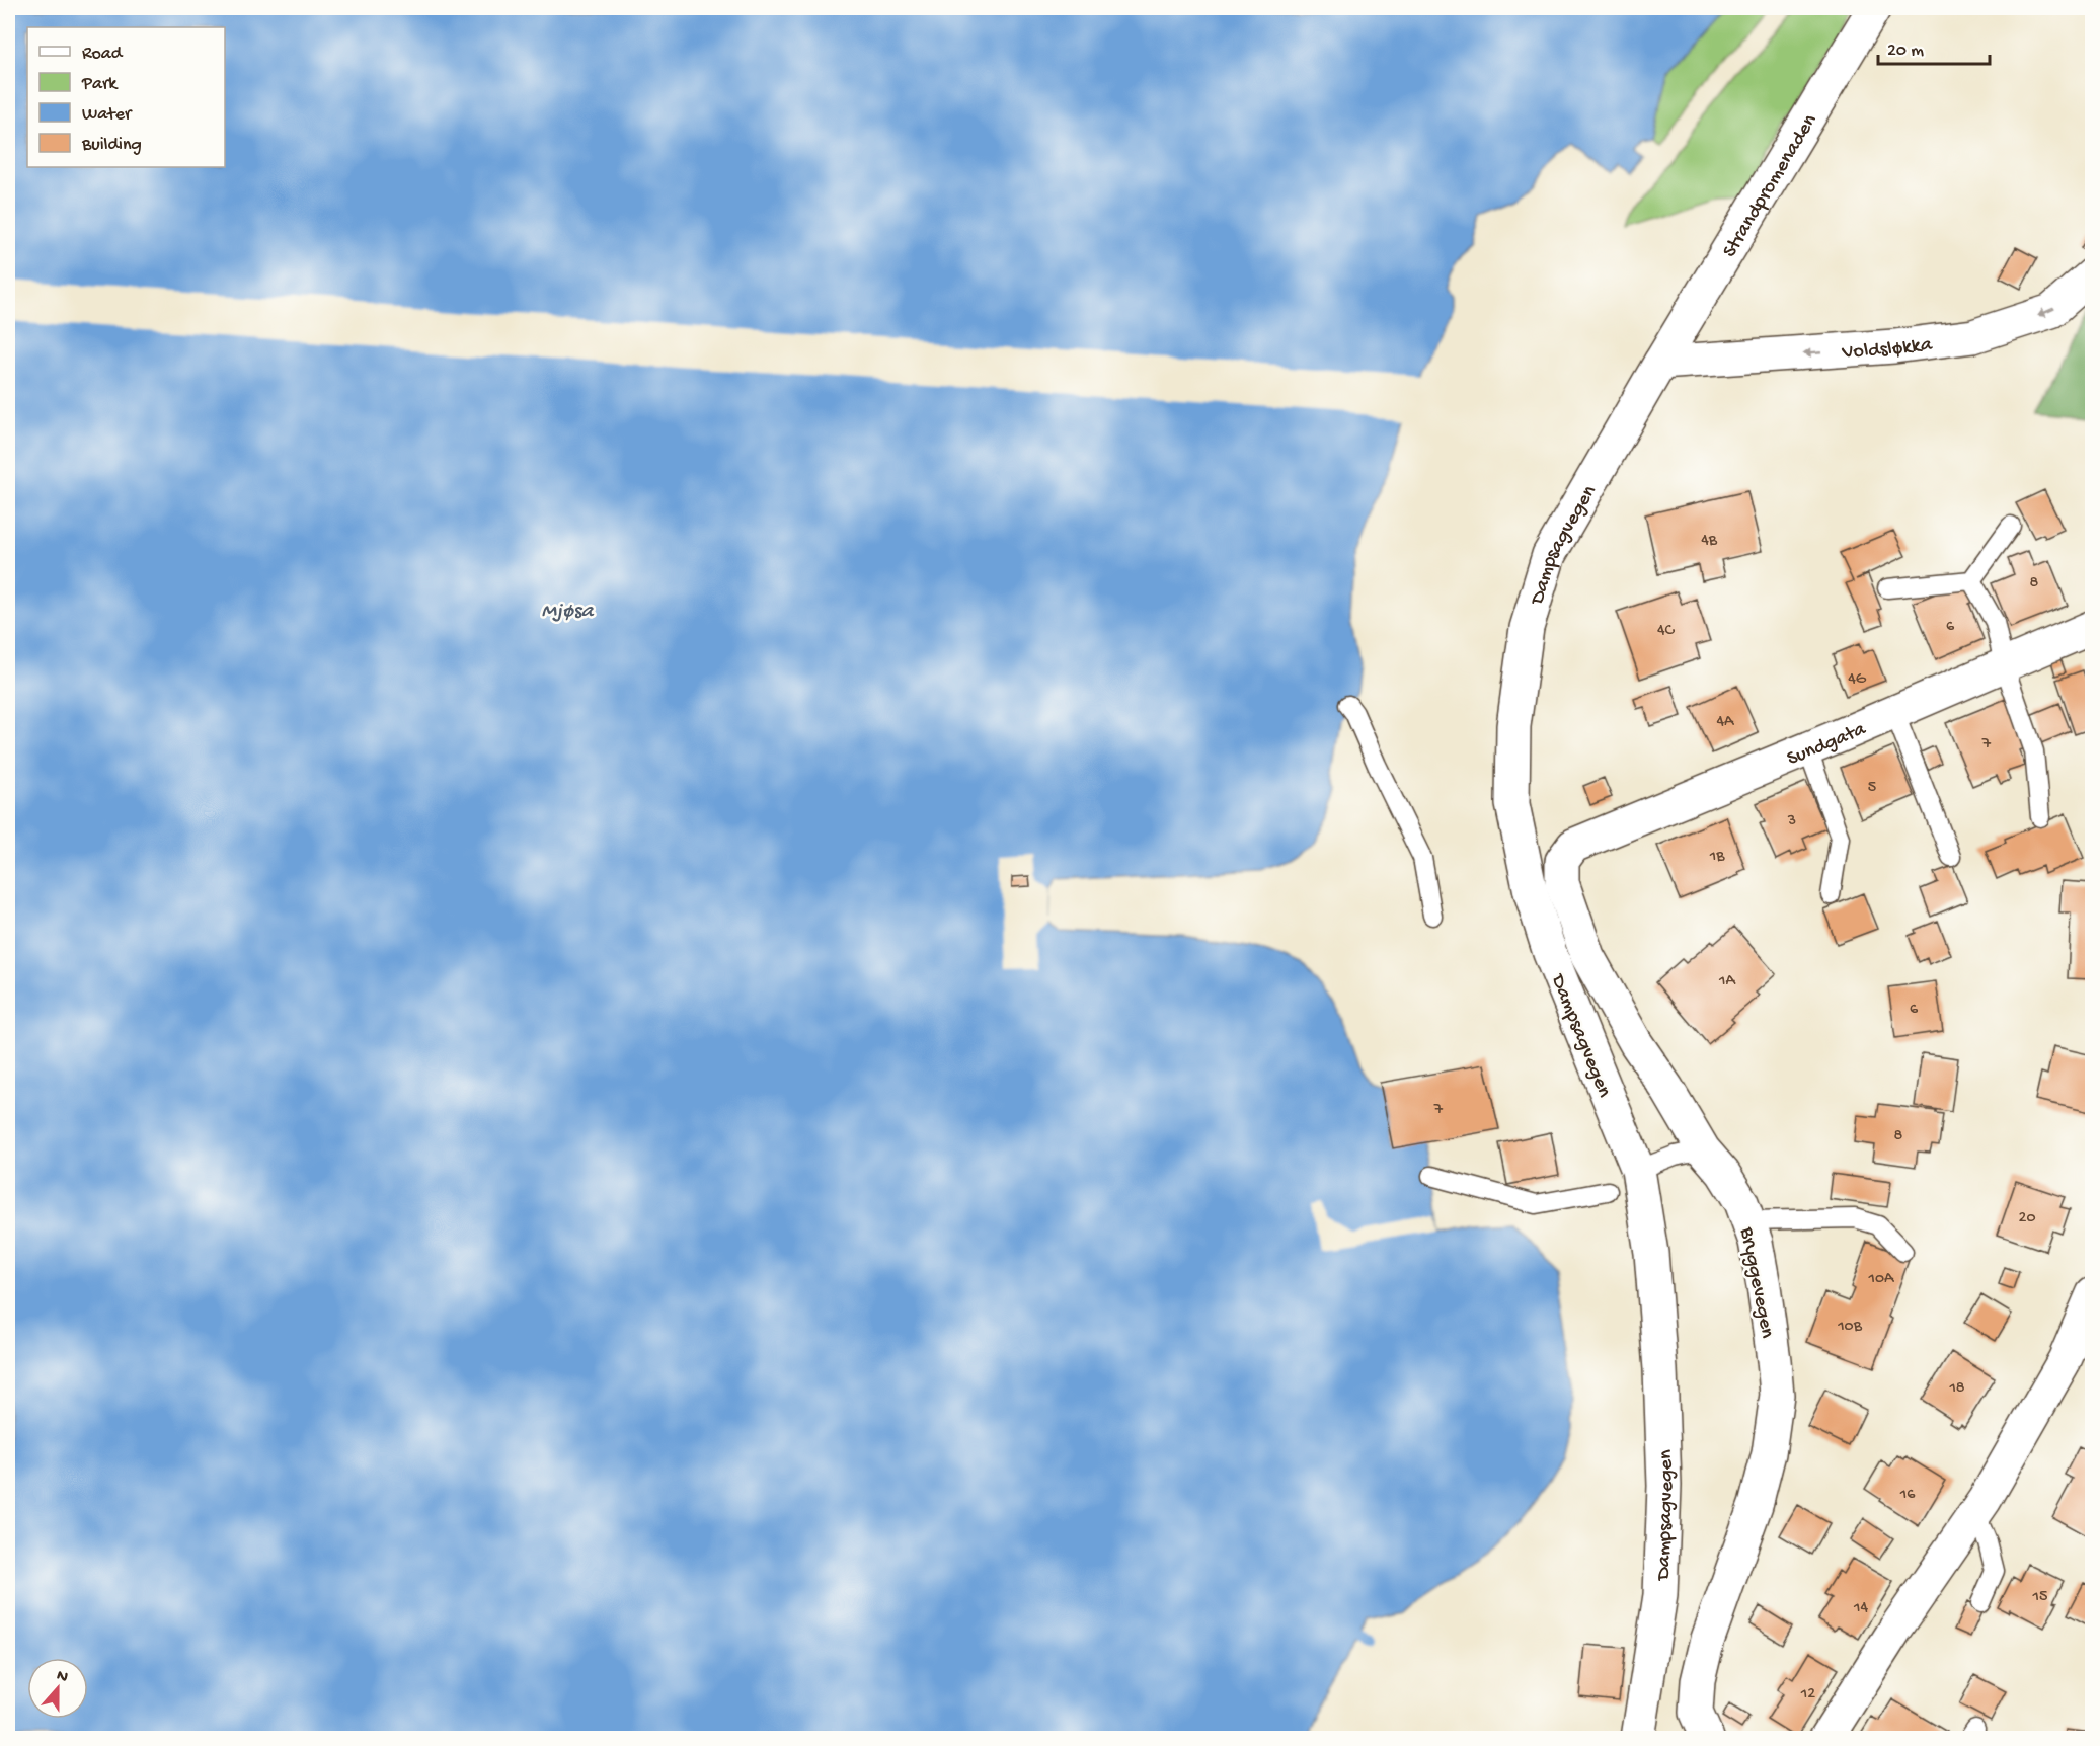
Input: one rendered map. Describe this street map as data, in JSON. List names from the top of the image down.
{
  "streets": {
    "street": [
      "Strandpromenaden",
      "Voldsløkka",
      "Dampsagvegen",
      "Sundgata",
      "Bryggevegen"
    ]
  },
  "crossings": [
    ["Strandpromenaden", "Voldsløkka"],
    ["Strandpromenaden", "Dampsagvegen"],
    ["Voldsløkka", "Dampsagvegen"],
    ["Sundgata", "Bryggevegen"]
  ],
  "one_way": ["Voldsløkka"],
  "water": ["Mjøsa"],
  "house_numbers": [
    "4B",
    "8",
    "6",
    "4C",
    "4G",
    "4A",
    "7",
    "5",
    "3",
    "1B",
    "1A",
    "6",
    "7",
    "8",
    "20",
    "10A",
    "10B",
    "18",
    "16",
    "15",
    "14",
    "12"
  ],
  "legend": [
    "Road",
    "Park",
    "Water",
    "Building"
  ],
  "scale_bar": "20 m",
  "north": "top"
}
